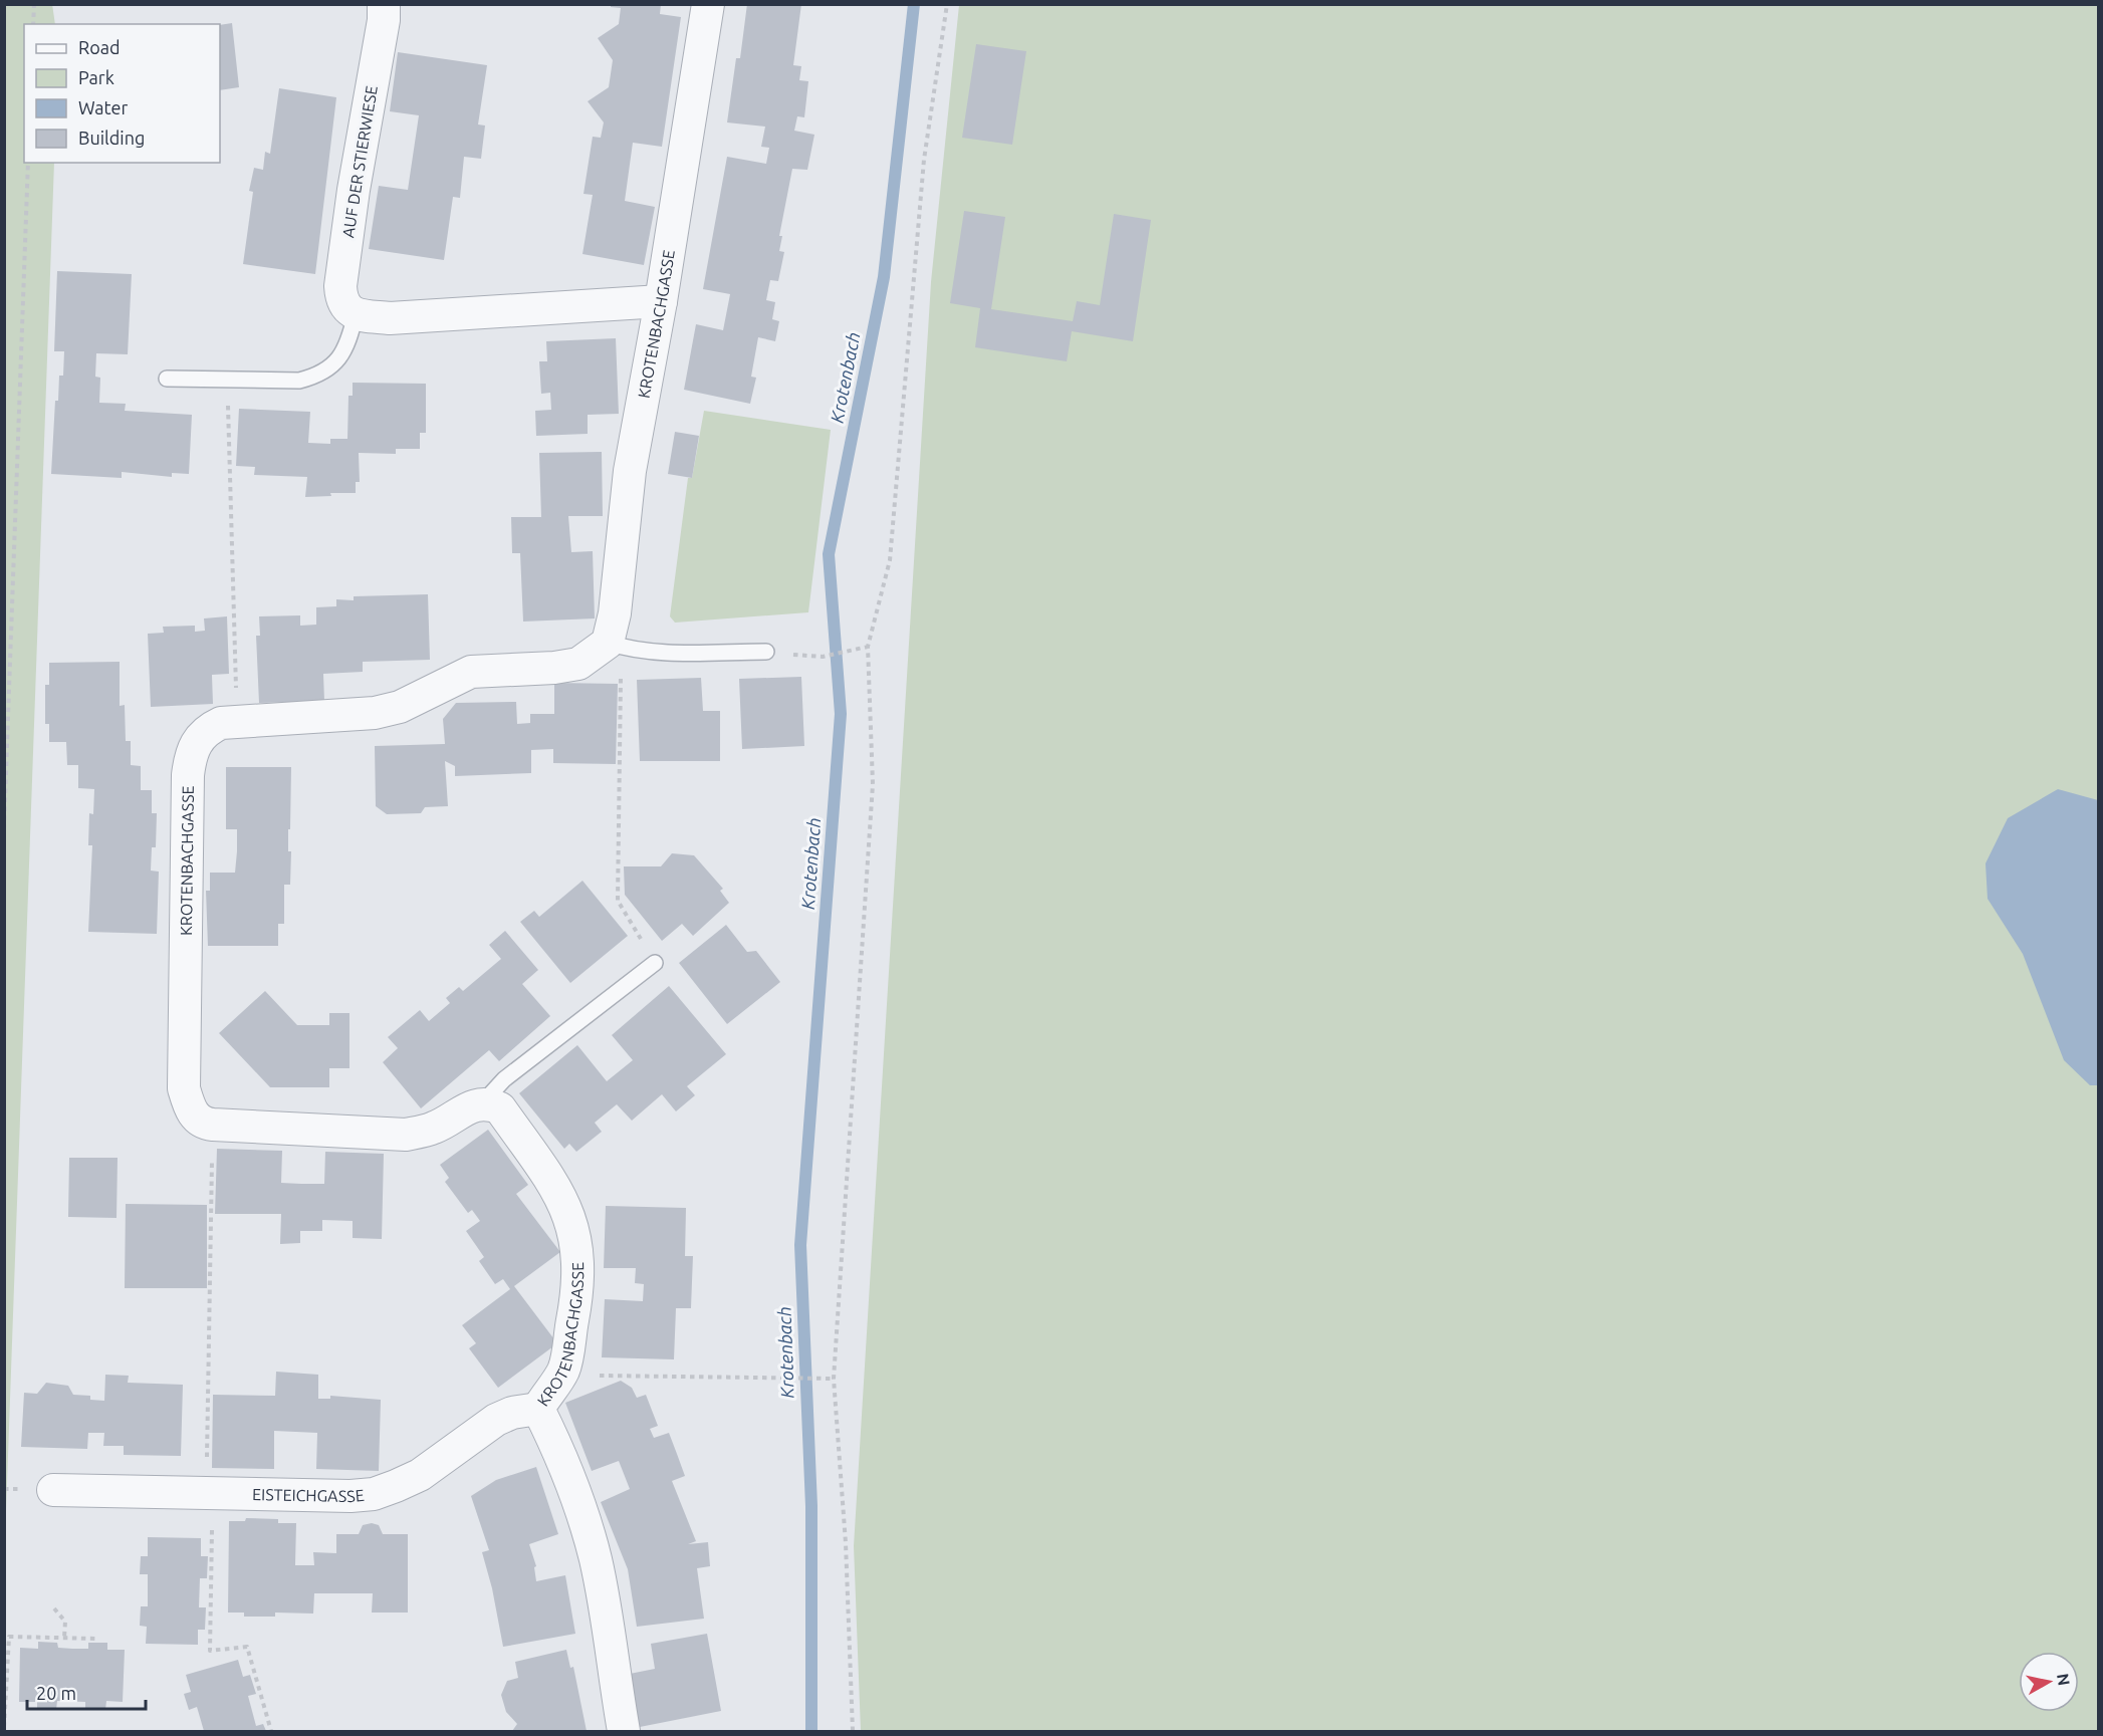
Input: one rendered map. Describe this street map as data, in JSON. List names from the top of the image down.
{
  "streets": {
    "street": ["AUF DER STIERWIESE", "KROTENBACHGASSE", "EISTEICHGASSE"]
  },
  "crossings": [
    ["KROTENBACHGASSE", "EISTEICHGASSE"]
  ],
  "water": ["Krotenbach"],
  "legend": [
    "Road",
    "Park",
    "Water",
    "Building"
  ],
  "scale_bar": "20 m",
  "north": "right"
}
